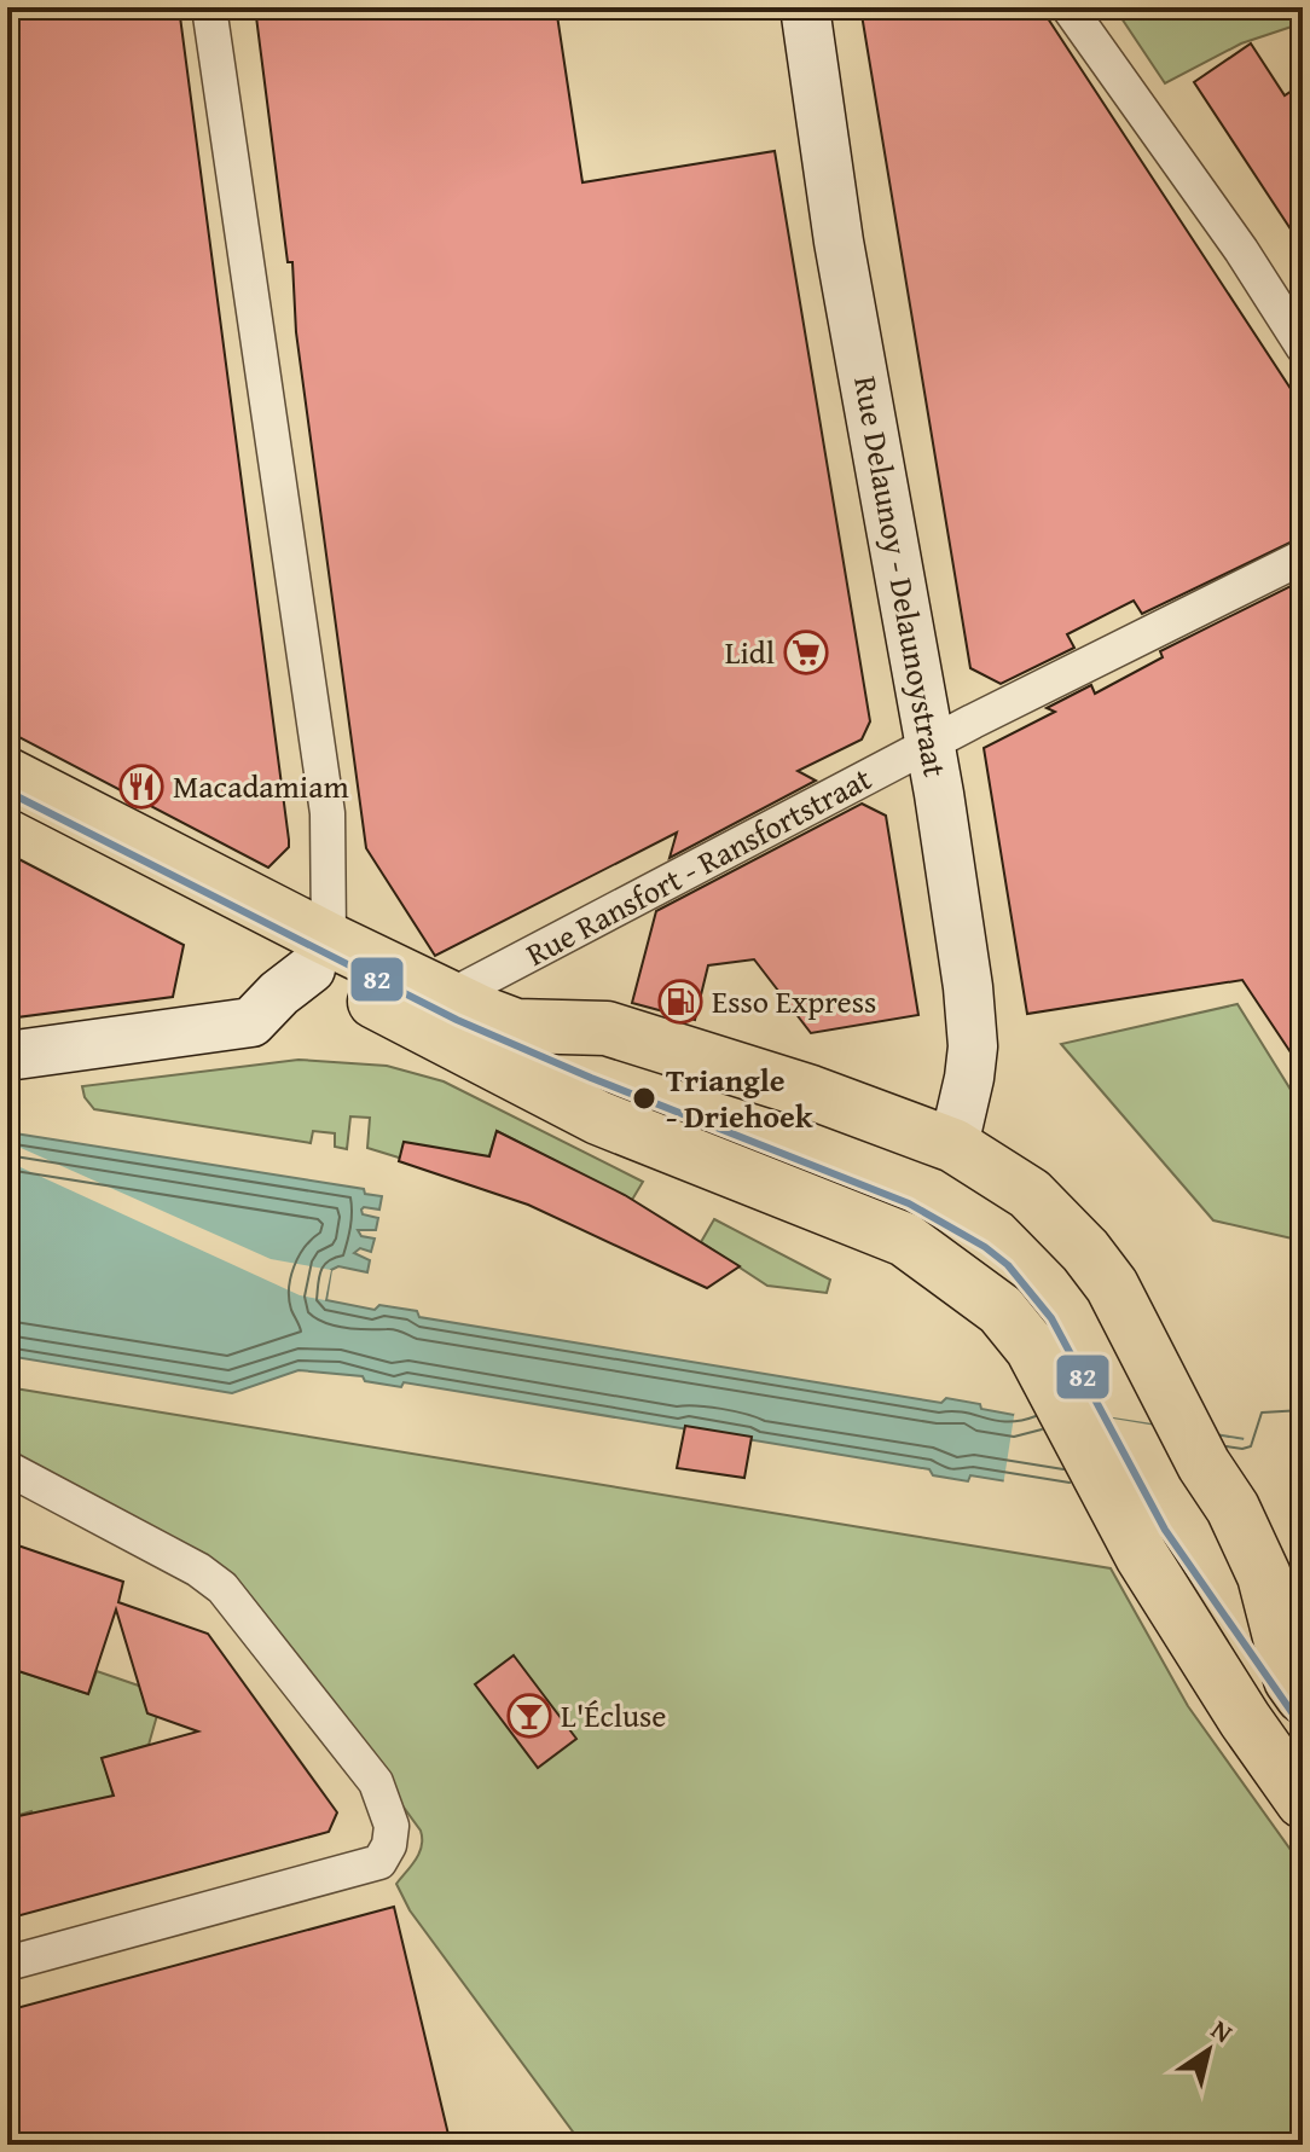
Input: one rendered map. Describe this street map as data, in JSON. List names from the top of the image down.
{
  "streets": {
    "street": ["Rue Delaunoy - Delaunoystraat", "Rue Ransfort - Ransfortstraat"]
  },
  "crossings": [
    ["Rue Delaunoy - Delaunoystraat", "Rue Ransfort - Ransfortstraat"]
  ],
  "places": {
    "supermarket": ["Lidl"],
    "restaurant": ["Macadamiam"],
    "fuel station": ["Esso Express"],
    "other": ["Triangle - Driehoek"],
    "bar": ["L'Écluse"]
  },
  "lines": ["transit line 82"],
  "north": "top right"
}
